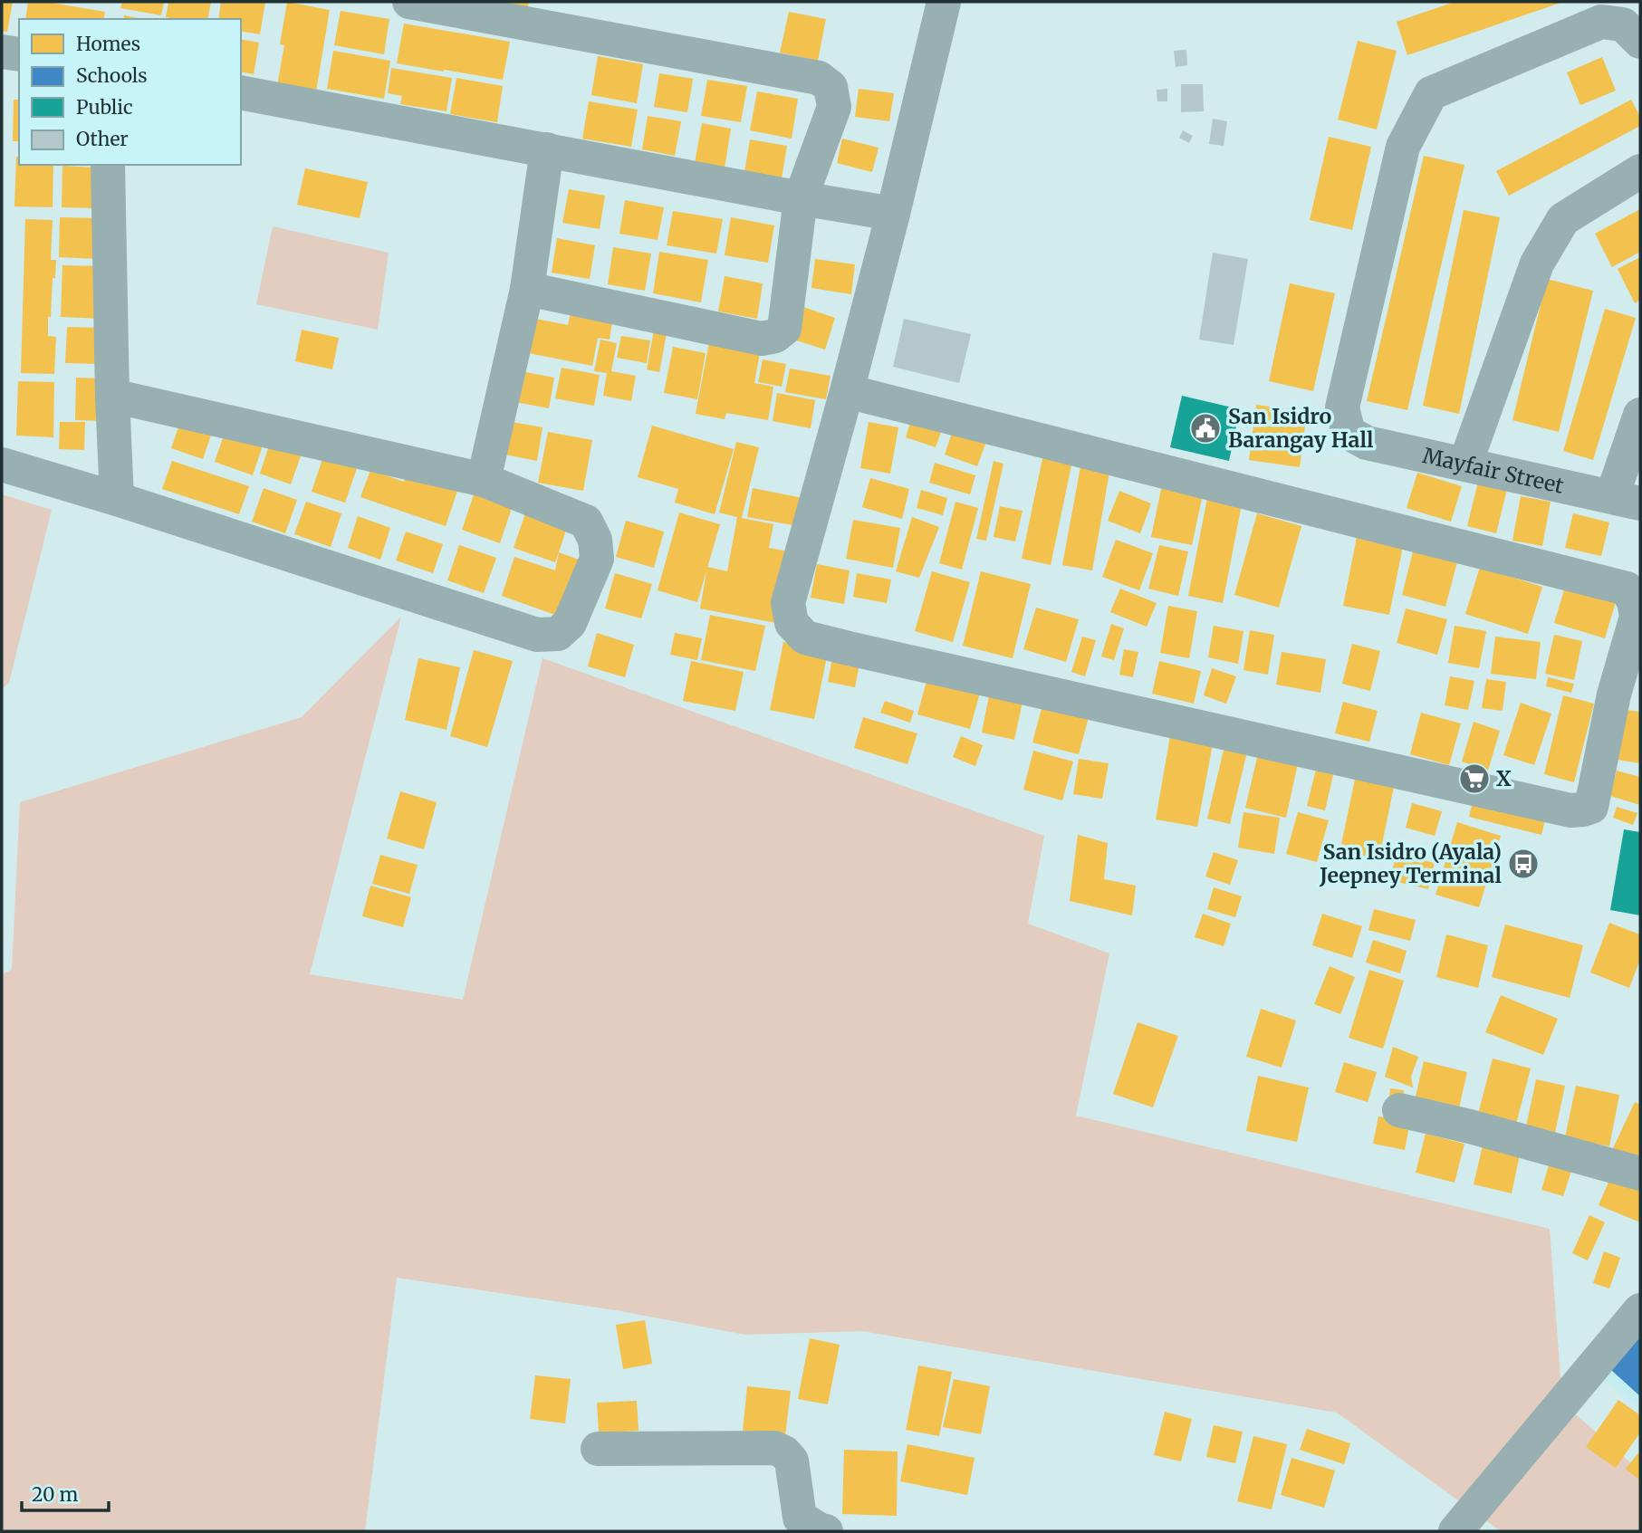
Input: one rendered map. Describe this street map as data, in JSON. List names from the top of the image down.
{
  "streets": {
    "street": ["Mayfair Street"]
  },
  "places": {
    "public building": ["San Isidro Barangay Hall"],
    "supermarket": ["X"],
    "bus stop": ["San Isidro (Ayala) Jeepney Terminal"]
  },
  "legend": [
    "Homes",
    "Schools",
    "Public",
    "Other"
  ],
  "scale_bar": "20 m"
}
